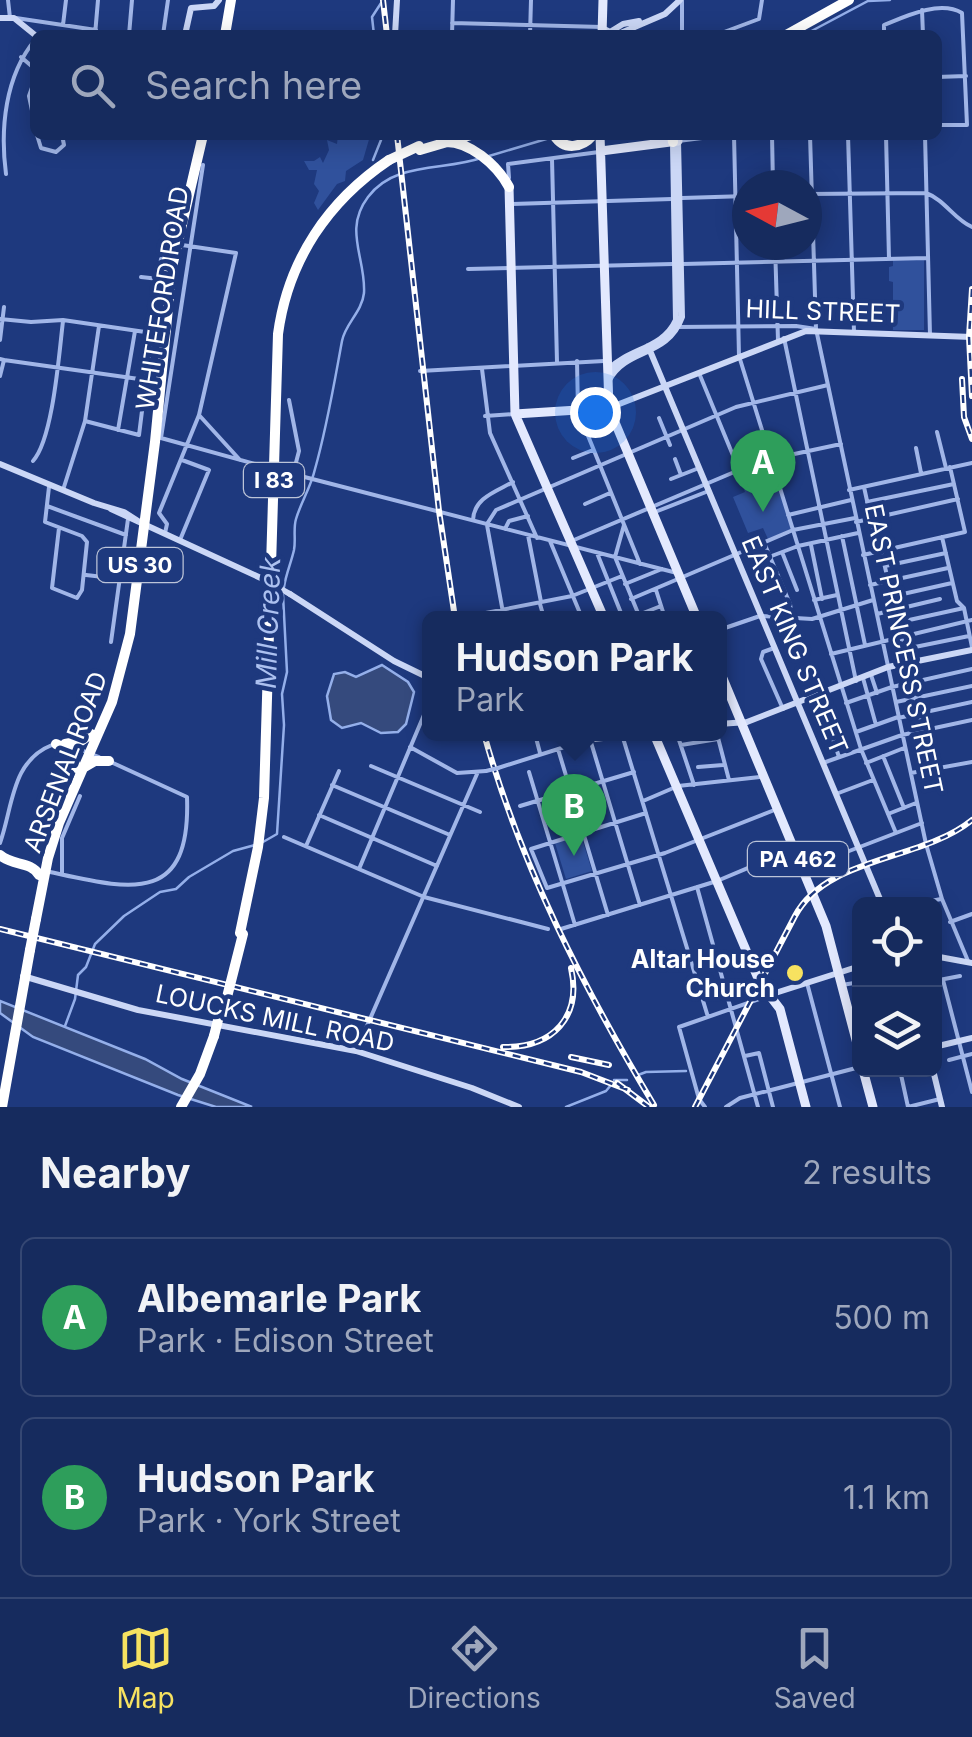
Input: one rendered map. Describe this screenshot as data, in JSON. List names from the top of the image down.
{
  "streets": {
    "highway": ["I 83", "US 30", "ARSENAL ROAD"],
    "main road": ["PA 462"],
    "street": [
      "WHITEFORD ROAD",
      "HILL STREET",
      "EAST KING STREET",
      "EAST PRINCESS STREET",
      "LOUCKS MILL ROAD"
    ]
  },
  "crossings": [
    ["HILL STREET", "EAST PRINCESS STREET"],
    ["ARSENAL ROAD", "LOUCKS MILL ROAD"]
  ],
  "water": ["Mill Creek"],
  "places": ["Altar House Church"],
  "north": "left",
  "page": {
    "search": "Search here",
    "pins": ["A", "B"],
    "popup": ["Hudson Park", "Park"],
    "heading": ["Nearby", "2 results"],
    "list": [
      {
        "mark": "A",
        "name": "Albemarle Park",
        "note": "Park · Edison Street",
        "value": "500 m"
      },
      {
        "mark": "B",
        "name": "Hudson Park",
        "note": "Park · York Street",
        "value": "1.1 km"
      }
    ],
    "nav": ["Map", "Directions", "Saved"]
  }
}
